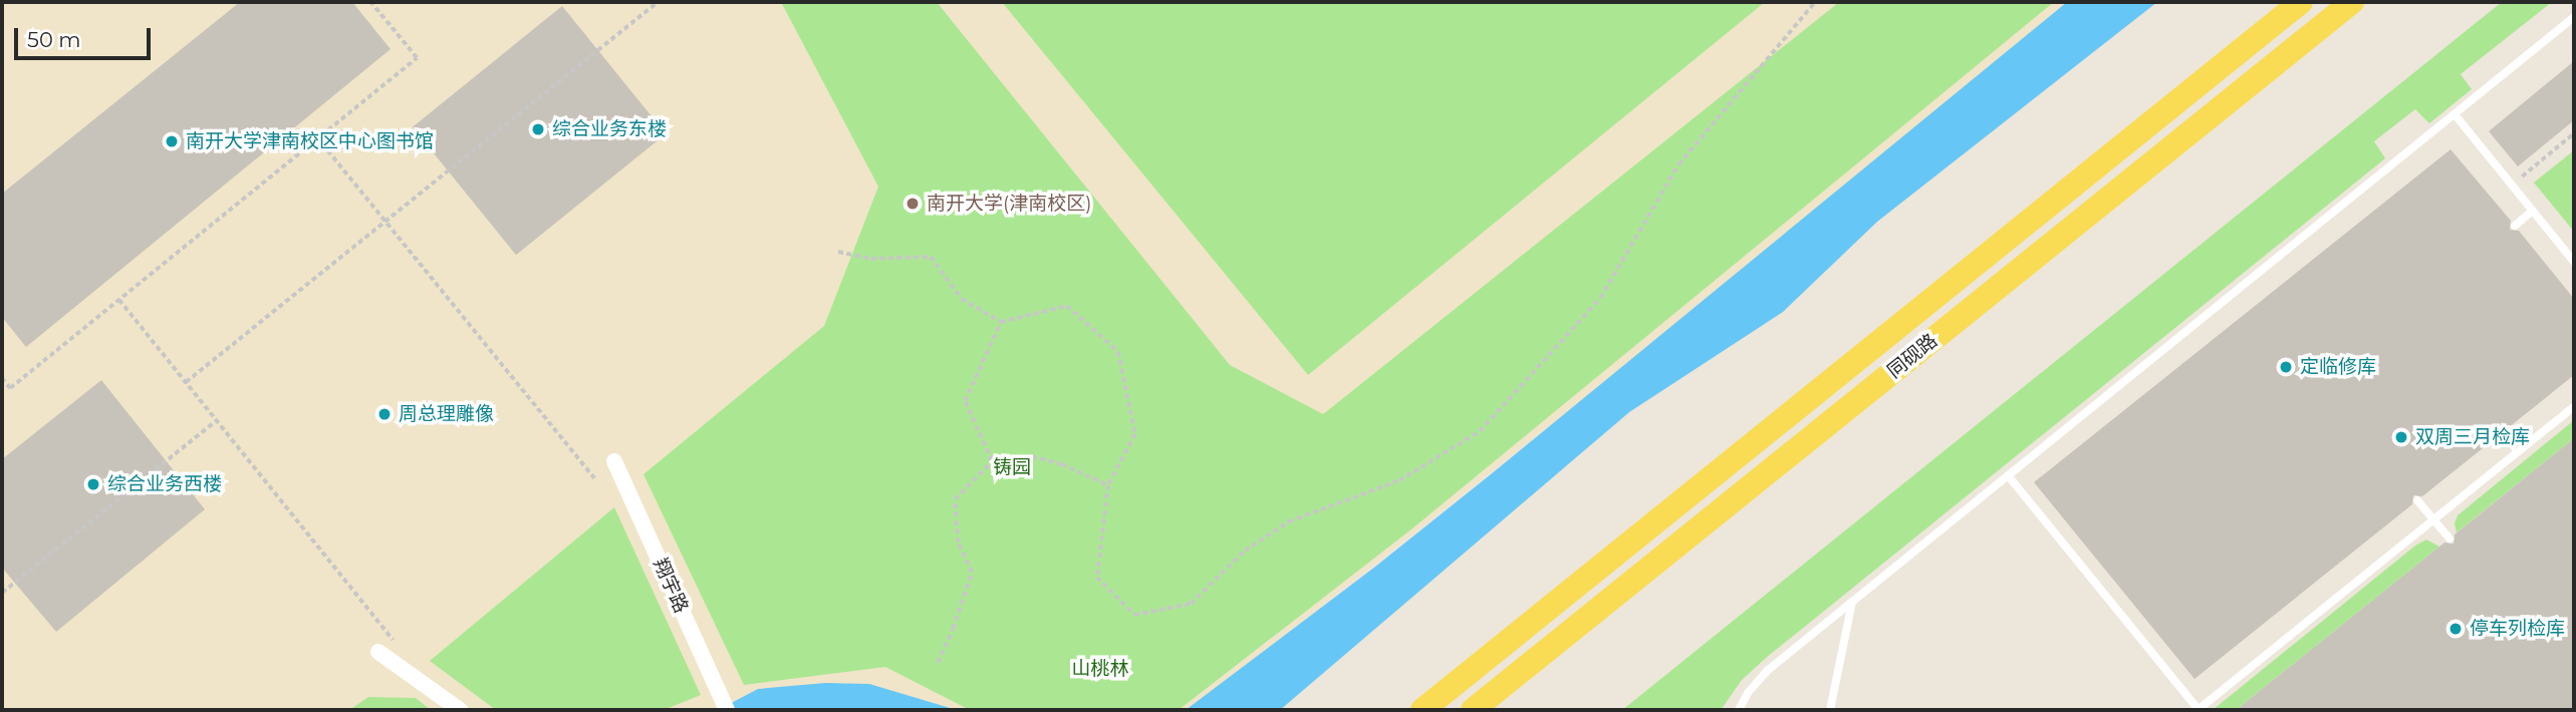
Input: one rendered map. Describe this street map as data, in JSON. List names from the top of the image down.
{
  "streets": {
    "main road": ["同砚路"],
    "street": ["翔宇路"]
  },
  "parks": ["铸园", "山桃林"],
  "places": [
    "综合业务东楼",
    "南开大学津南校区中心图书馆",
    "南开大学(津南校区)",
    "定临修库",
    "周总理雕像",
    "双周三月检库",
    "综合业务西楼",
    "停车列检库"
  ],
  "scale_bar": "50 m"
}
